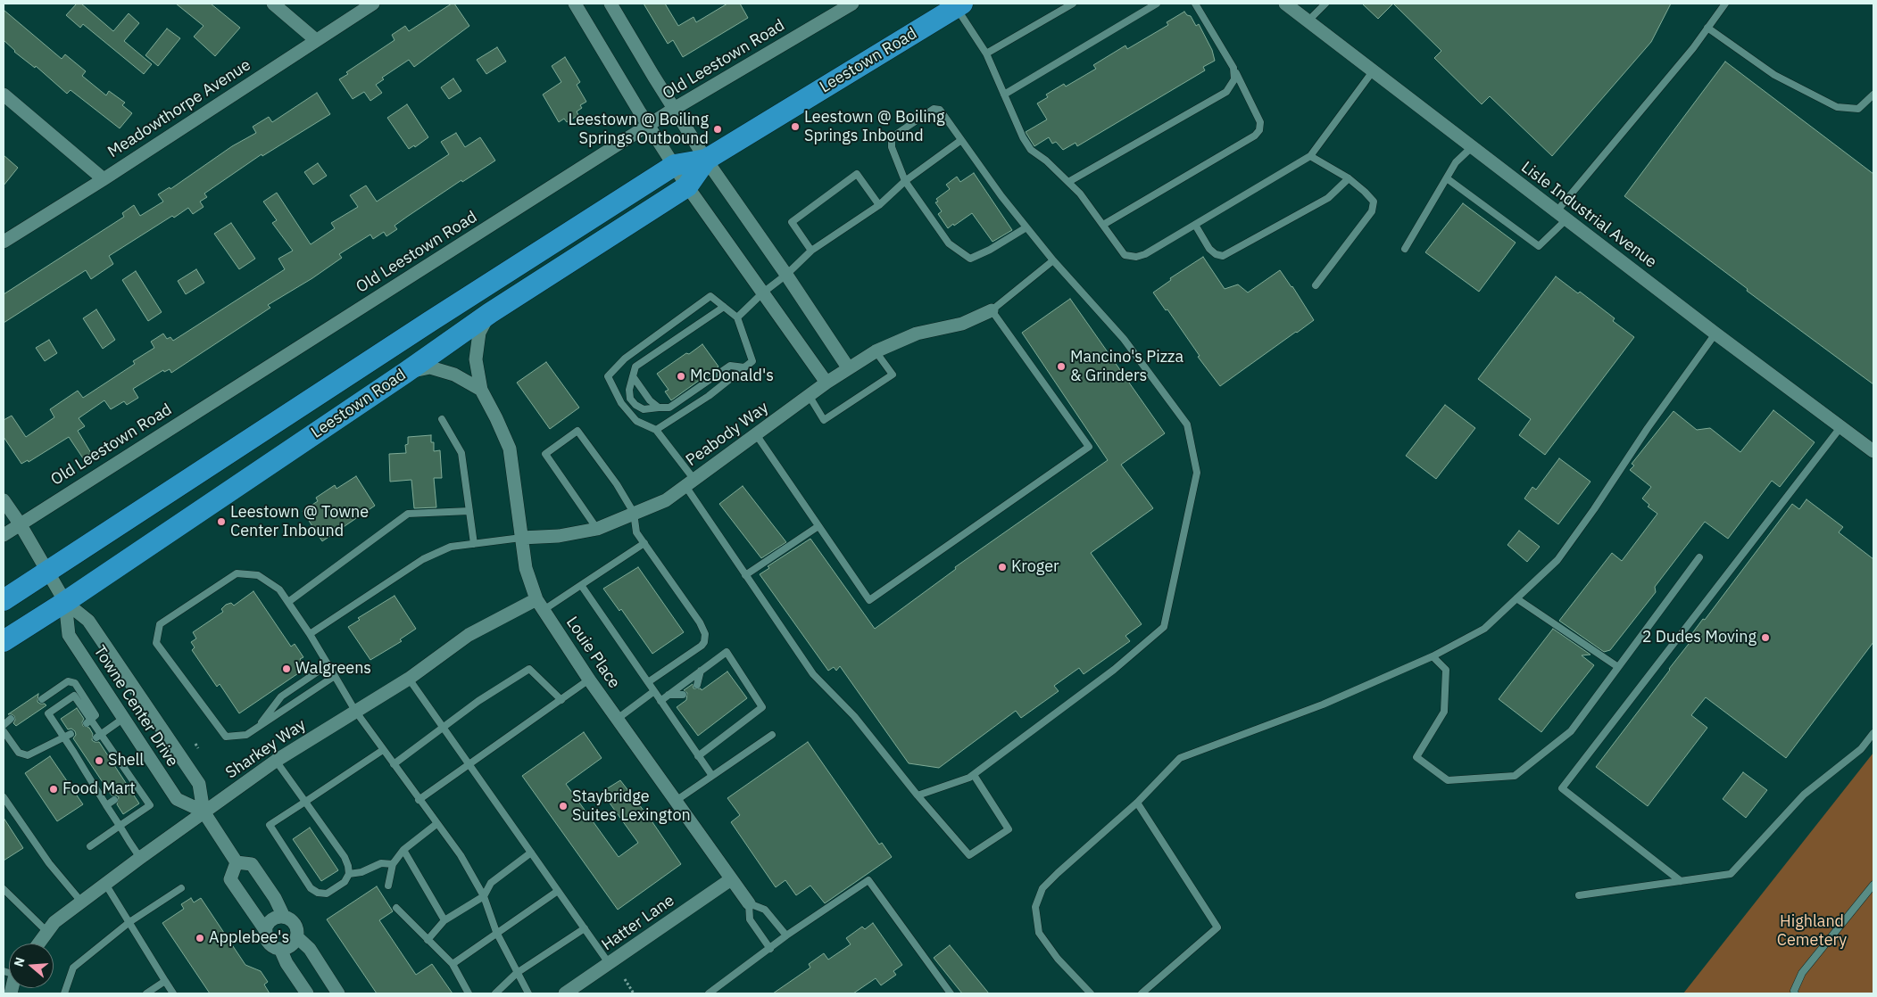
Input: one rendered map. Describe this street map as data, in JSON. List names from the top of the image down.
{
  "streets": {
    "main road": ["Leestown Road"],
    "street": [
      "Old Leestown Road",
      "Meadowthorpe Avenue",
      "Lisle Industrial Avenue",
      "Peabody Way",
      "Louie Place",
      "Towne Center Drive",
      "Sharkey Way",
      "Hatter Lane"
    ]
  },
  "crossings": [
    ["Old Leestown Road", "Towne Center Drive"],
    ["Leestown Road", "Louie Place"],
    ["Leestown Road", "Towne Center Drive"],
    ["Peabody Way", "Louie Place"],
    ["Louie Place", "Sharkey Way"],
    ["Louie Place", "Hatter Lane"],
    ["Towne Center Drive", "Sharkey Way"]
  ],
  "parks": ["Highland Cemetery"],
  "places": [
    "Leestown @ Boiling Springs Inbound",
    "Leestown @ Boiling Springs Outbound",
    "Mancino's Pizza & Grinders",
    "McDonald's",
    "Leestown @ Towne Center Inbound",
    "Kroger",
    "2 Dudes Moving",
    "Walgreens",
    "Shell",
    "Food Mart",
    "Staybridge Suites Lexington",
    "Applebee's"
  ],
  "north": "left"
}
